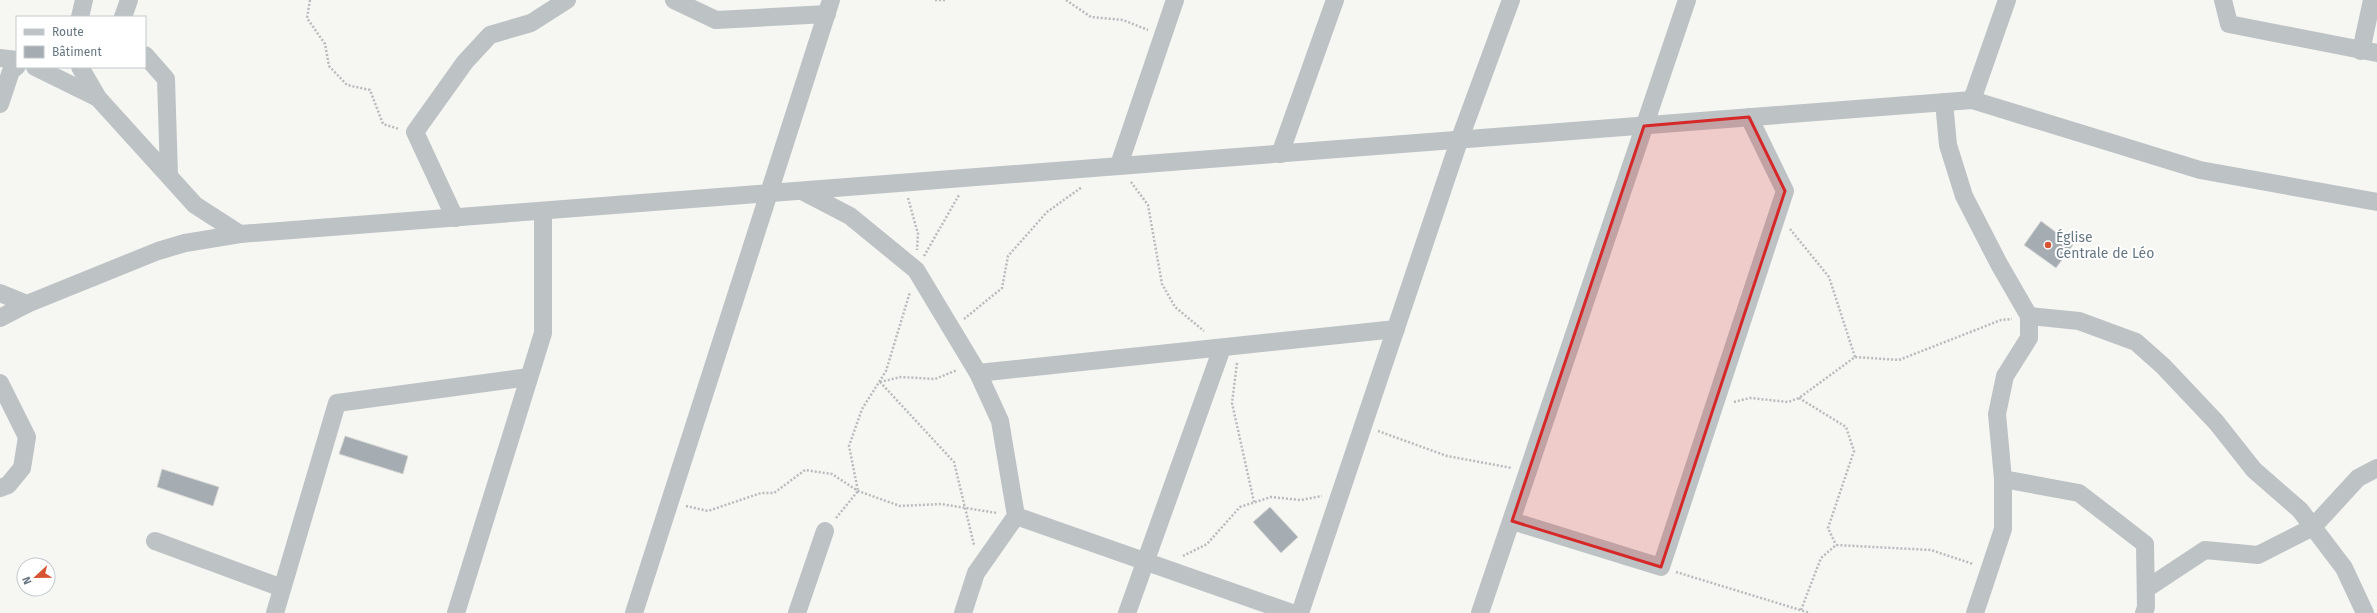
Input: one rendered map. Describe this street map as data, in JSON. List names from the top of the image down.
{
  "places": ["Église Centrale de Léo"],
  "legend": ["Route", "Bâtiment"],
  "north": "left"
}
